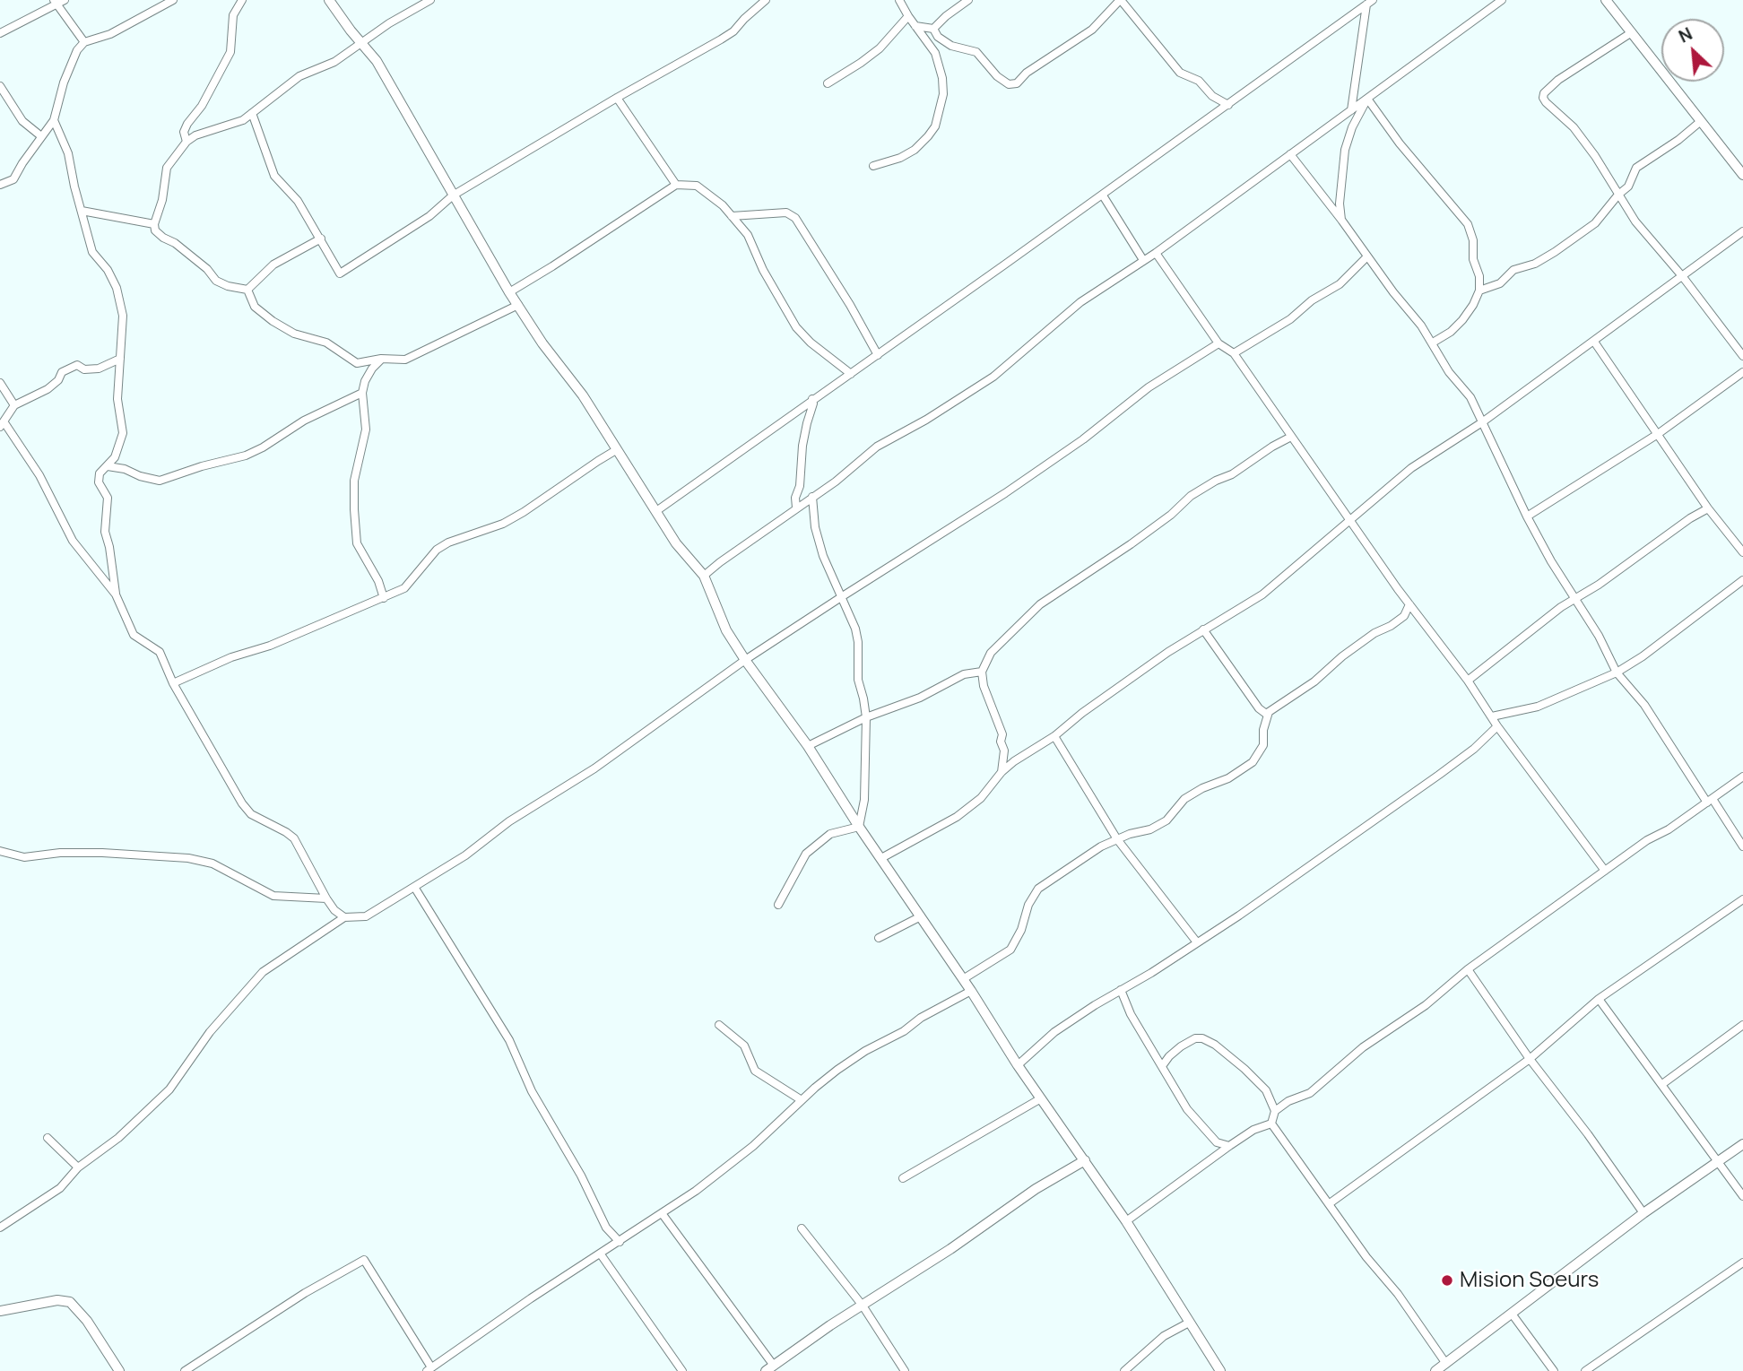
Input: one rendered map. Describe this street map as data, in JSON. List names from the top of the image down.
{
  "places": ["Mision Soeurs"],
  "north": "top left"
}
